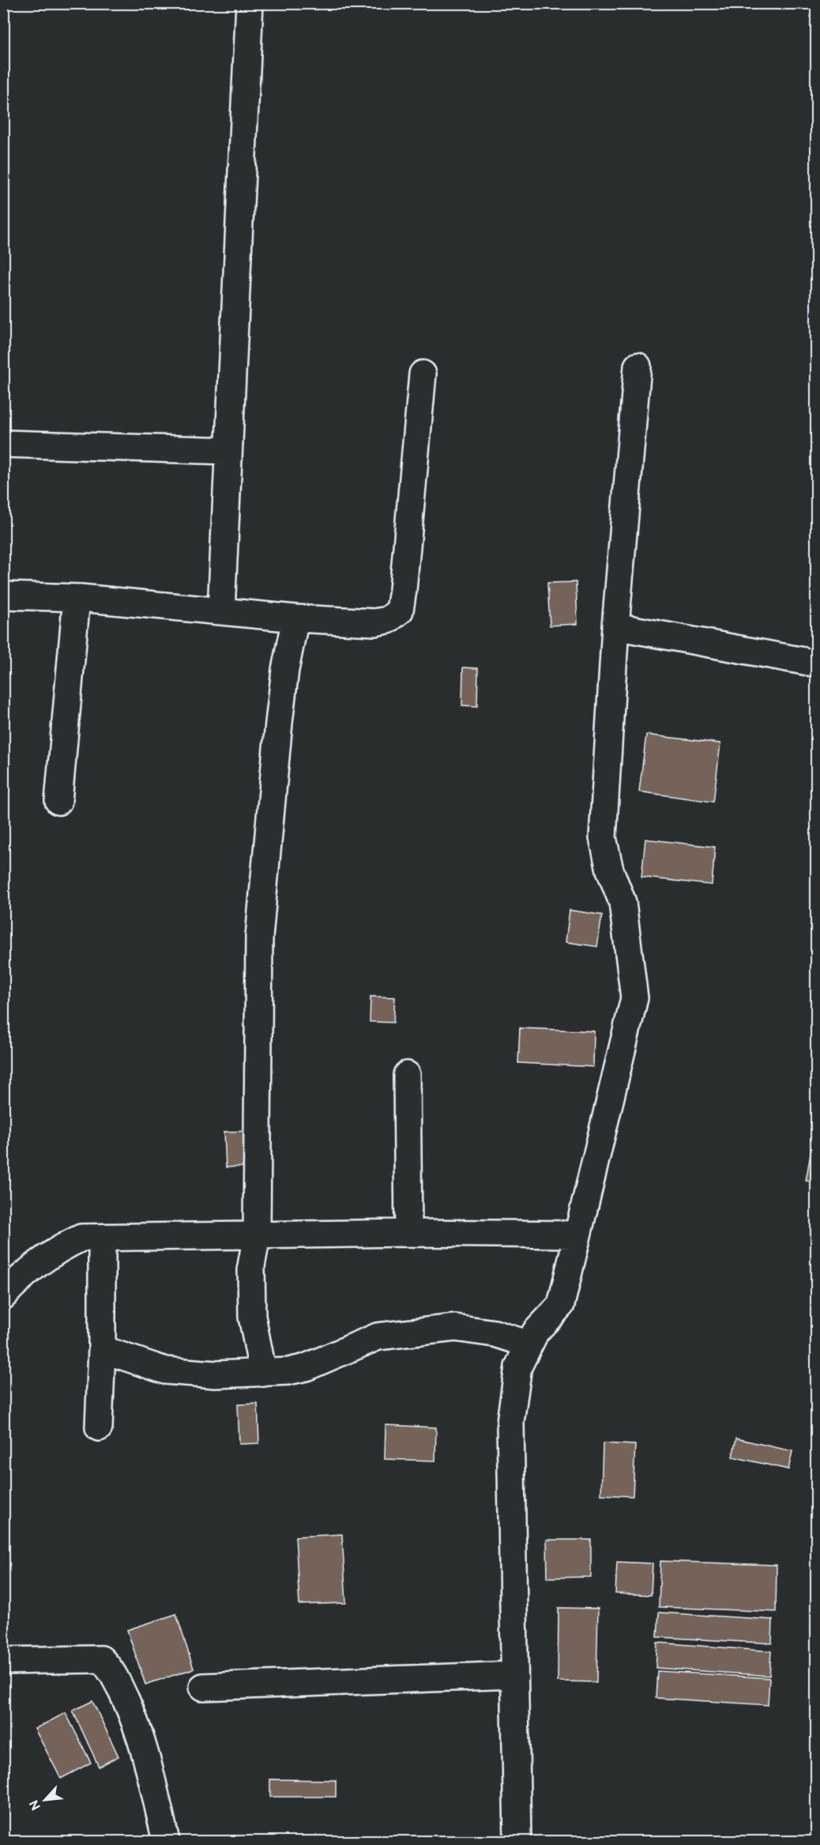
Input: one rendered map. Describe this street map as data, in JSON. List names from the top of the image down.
{
  "north": "bottom left"
}
